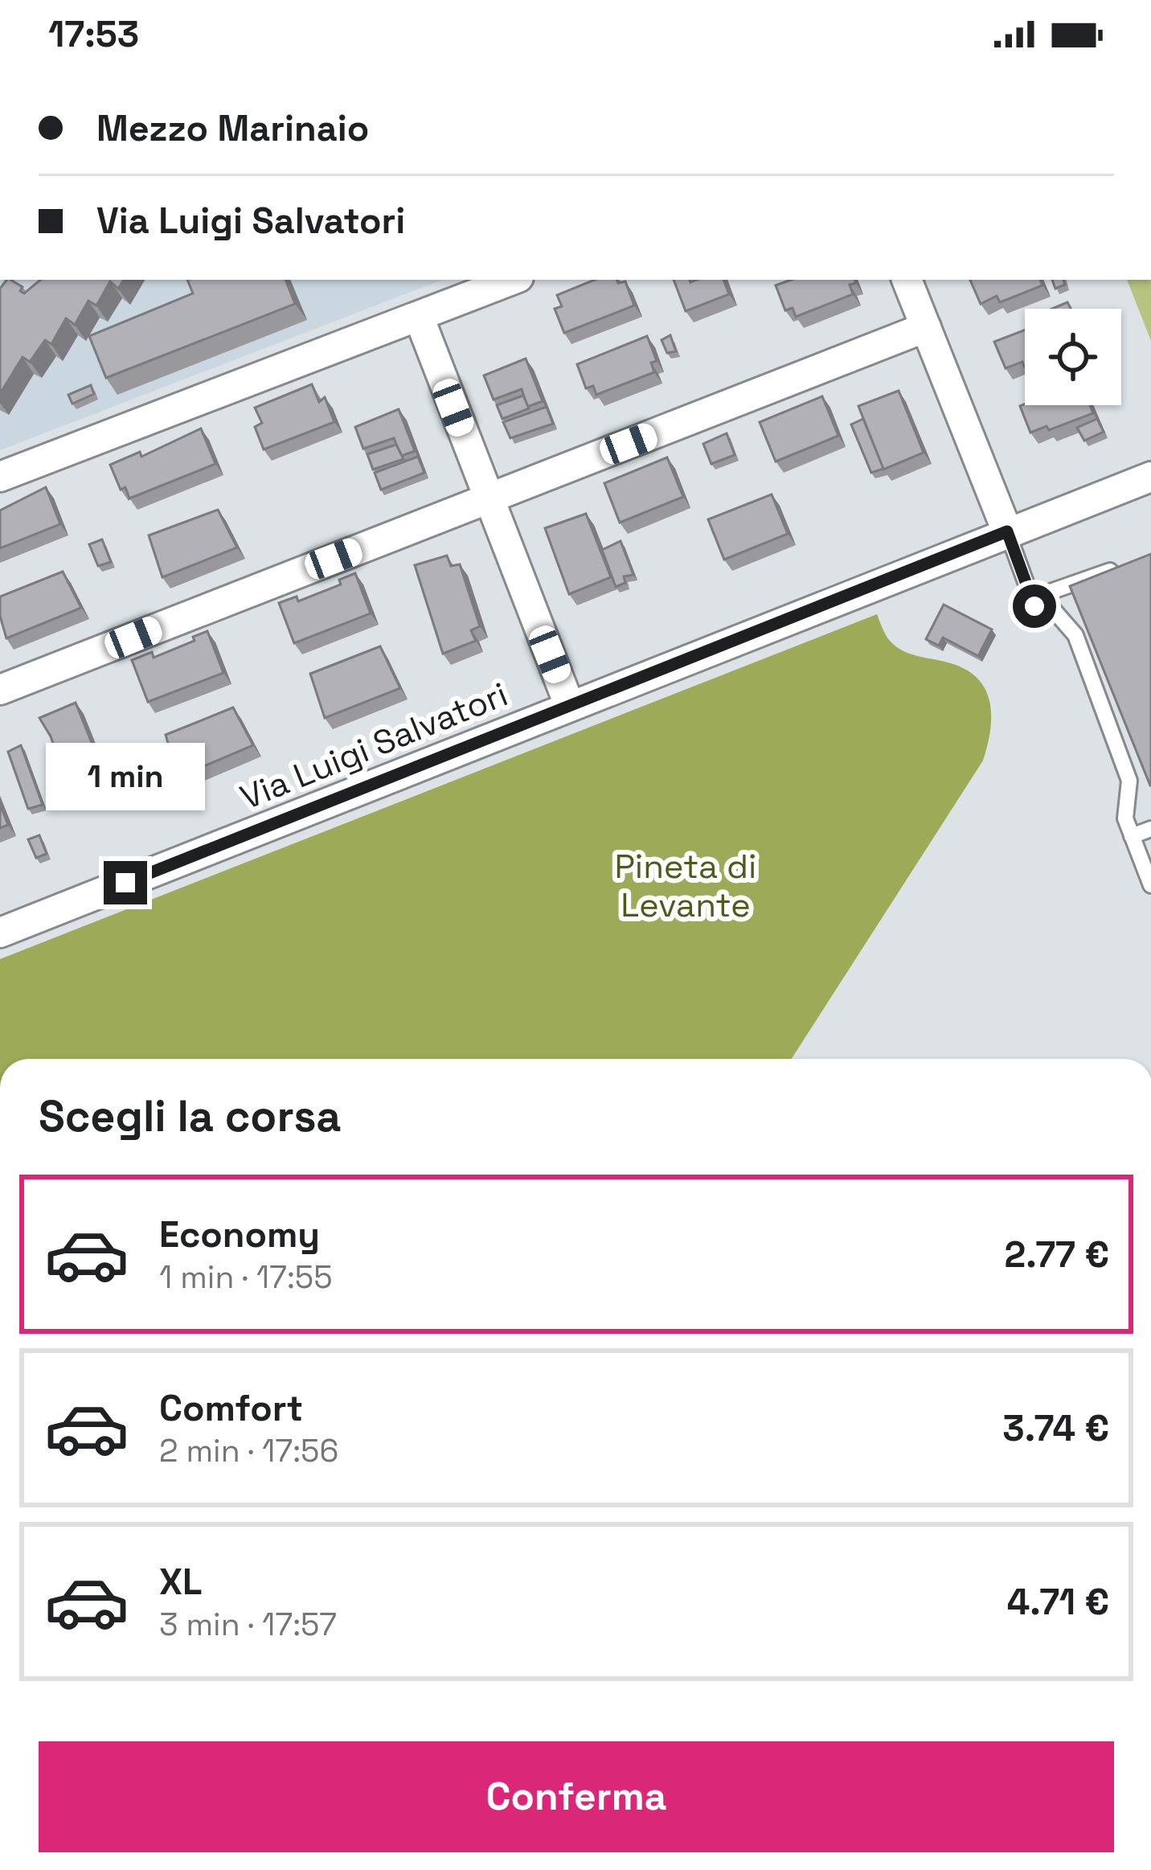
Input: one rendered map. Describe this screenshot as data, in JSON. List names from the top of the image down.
{
  "streets": {
    "street": ["Via Luigi Salvatori"]
  },
  "parks": ["Pineta di Levante"],
  "page": {
    "status": "17:53",
    "banner": ["Mezzo Marinaio", "Via Luigi Salvatori"],
    "bubble": "1 min",
    "heading": "Scegli la corsa",
    "list": [
      {
        "name": "Economy",
        "note": "1 min · 17:55",
        "value": "2.77 €"
      },
      {
        "name": "Comfort",
        "note": "2 min · 17:56",
        "value": "3.74 €"
      },
      {
        "name": "XL",
        "note": "3 min · 17:57",
        "value": "4.71 €"
      }
    ],
    "buttons": "Conferma"
  }
}
